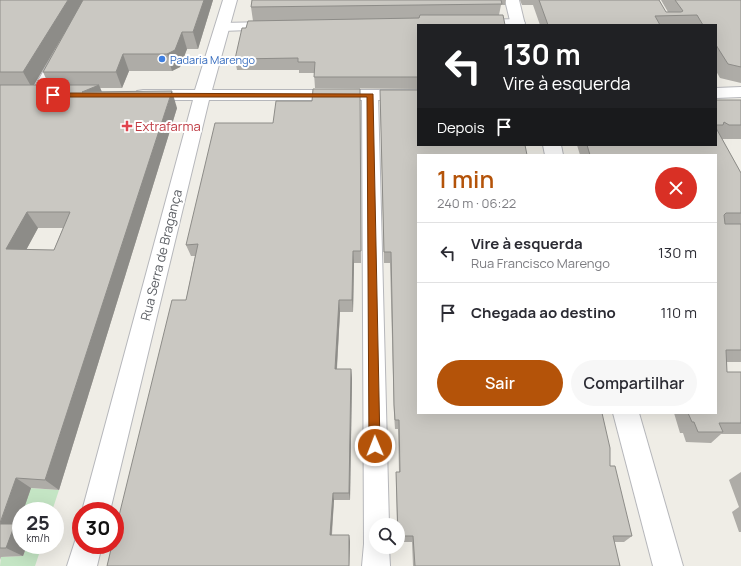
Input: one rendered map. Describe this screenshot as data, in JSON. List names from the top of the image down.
{
  "streets": {
    "street": ["Rua Serra de Bragança"]
  },
  "places": {
    "other": ["Padaria Marengo"],
    "health": ["Extrafarma"]
  },
  "page": {
    "turn": ["130 m", "Vire à esquerda"],
    "then": "Depois",
    "heading": ["1 min", "240 m · 06:22"],
    "list": [
      {
        "name": "Vire à esquerda",
        "note": "Rua Francisco Marengo",
        "value": "130 m"
      },
      {
        "name": "Chegada ao destino",
        "value": "110 m"
      }
    ],
    "buttons": ["Sair", "Compartilhar"],
    "speed": "25 km/h",
    "limit": "30"
  }
}
